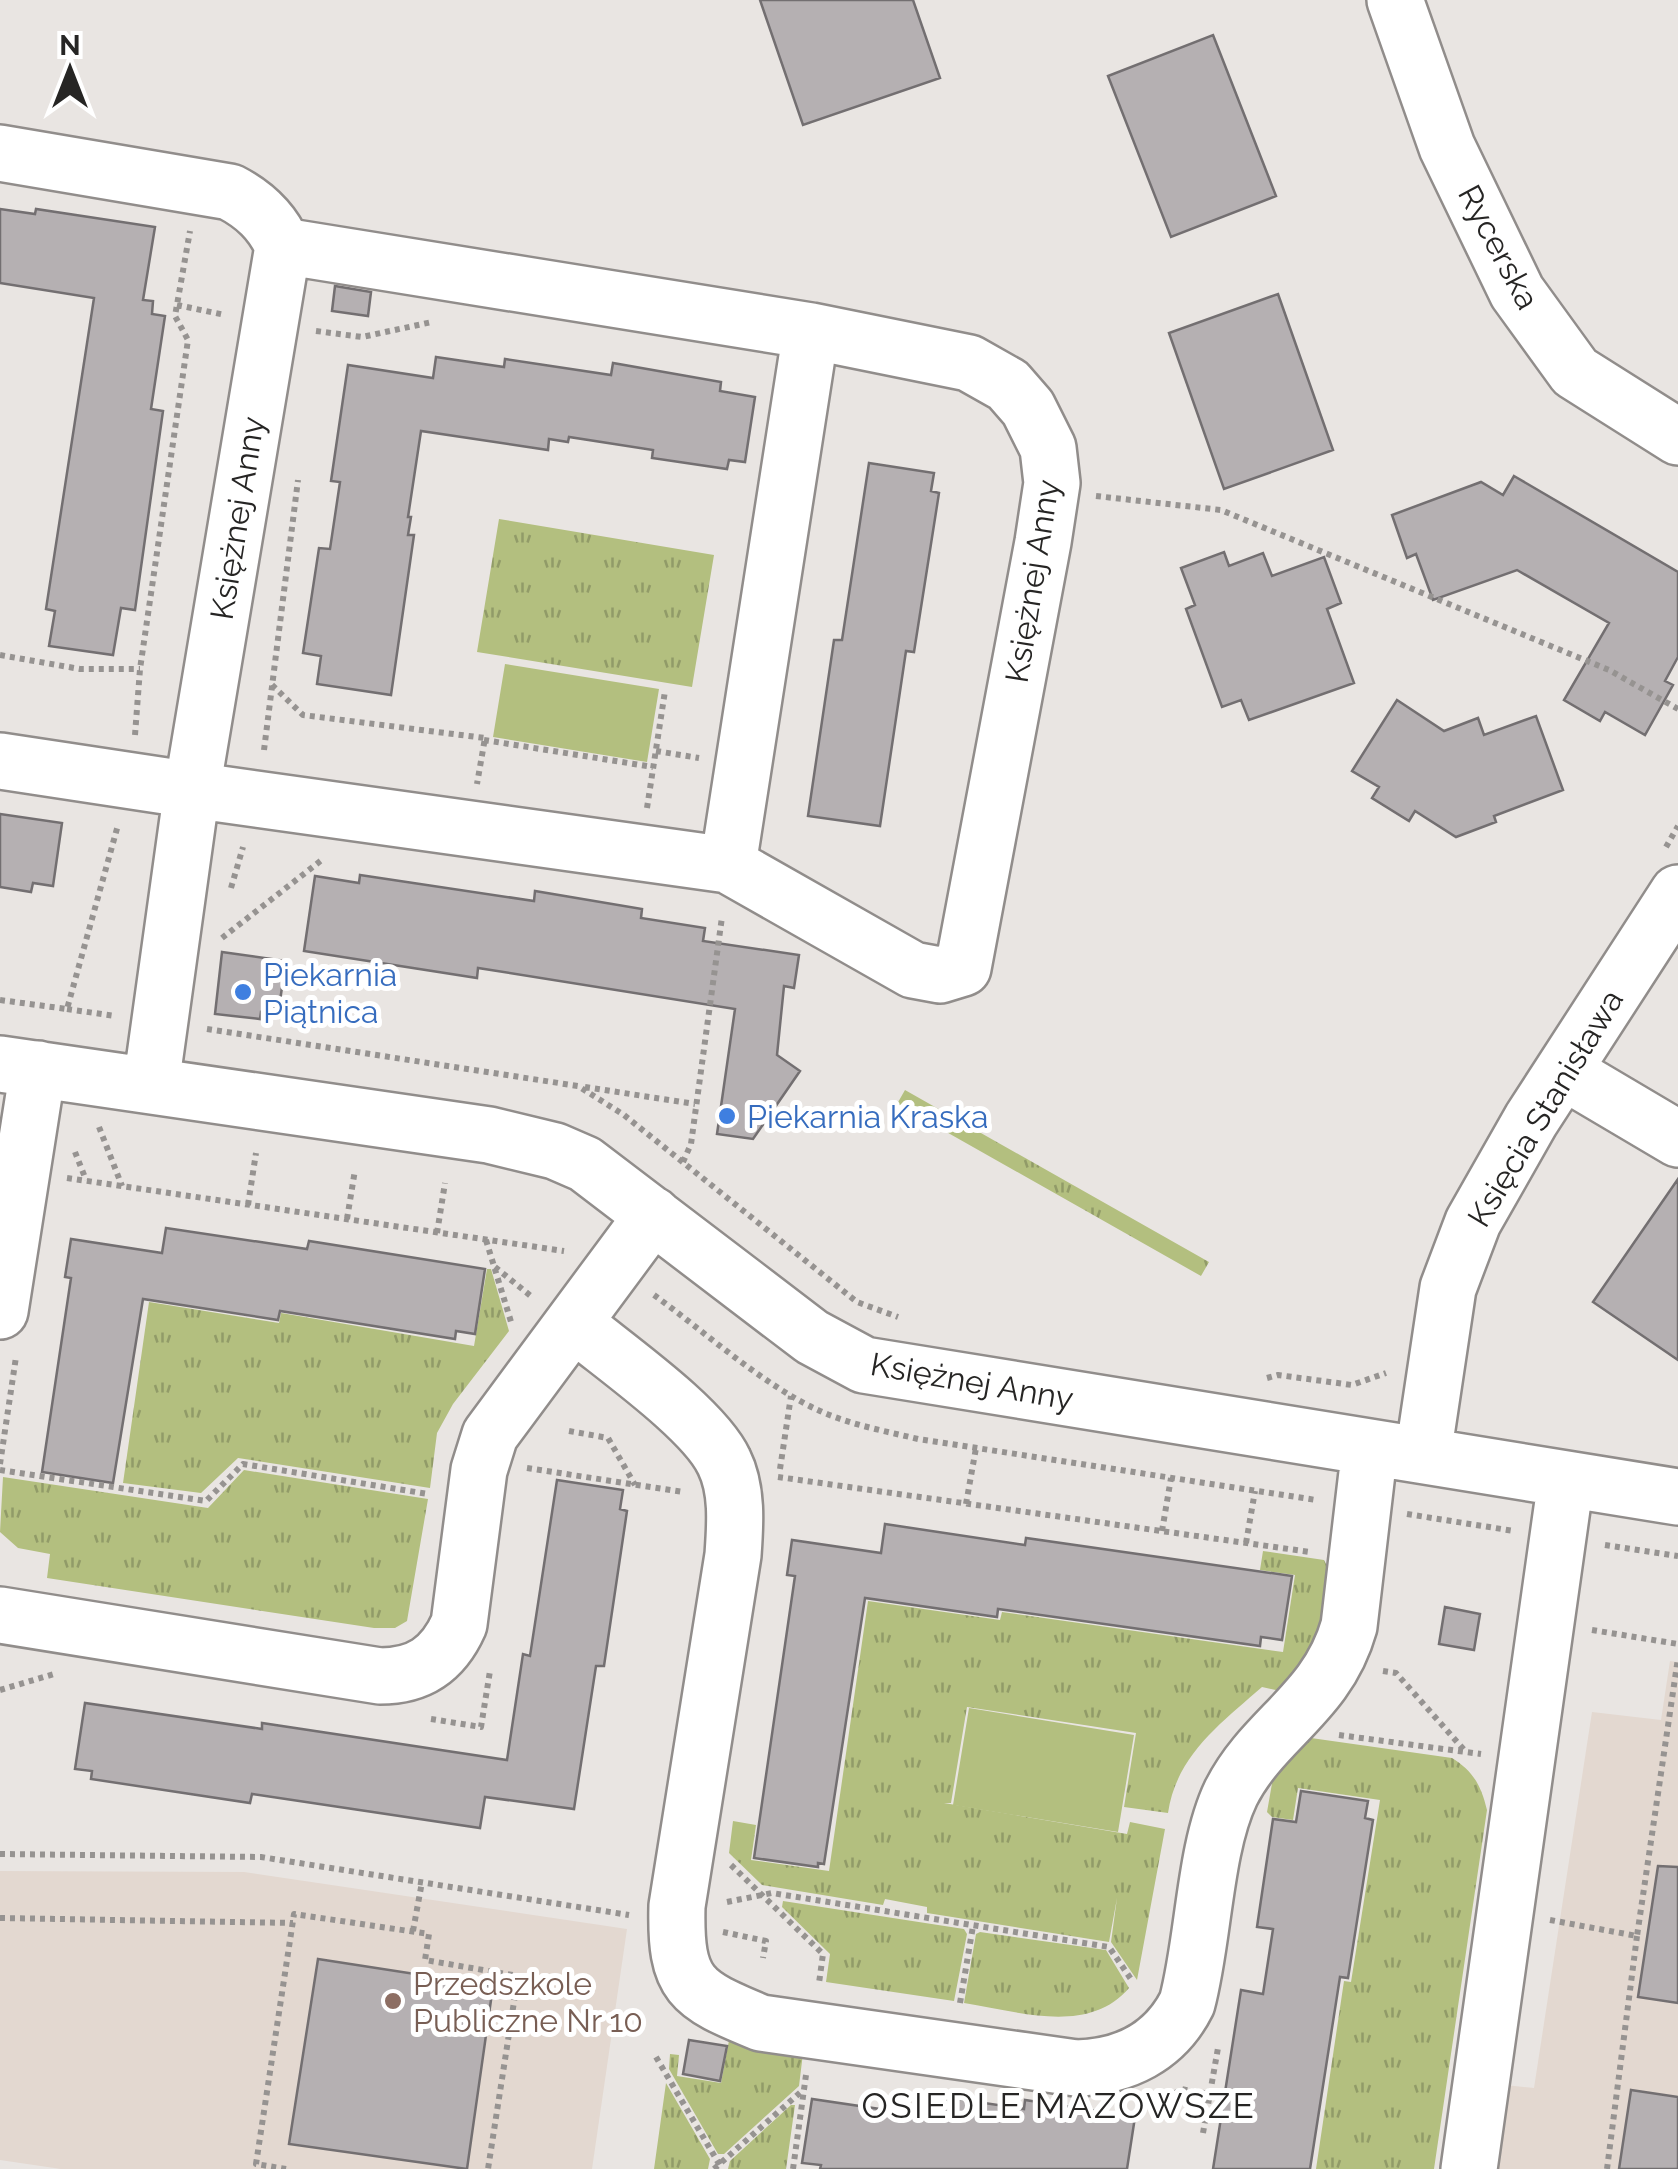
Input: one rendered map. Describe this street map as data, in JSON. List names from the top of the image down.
{
  "streets": {
    "street": ["Rycerska", "Księżnej Anny", "Księcia Stanisława"]
  },
  "crossings": [
    ["Księżnej Anny", "Księcia Stanisława"]
  ],
  "districts": ["OSIEDLE MAZOWSZE"],
  "places": ["Piekarnia Piątnica", "Piekarnia Kraska", "Przedszkole Publiczne Nr 10"],
  "north": "top"
}
